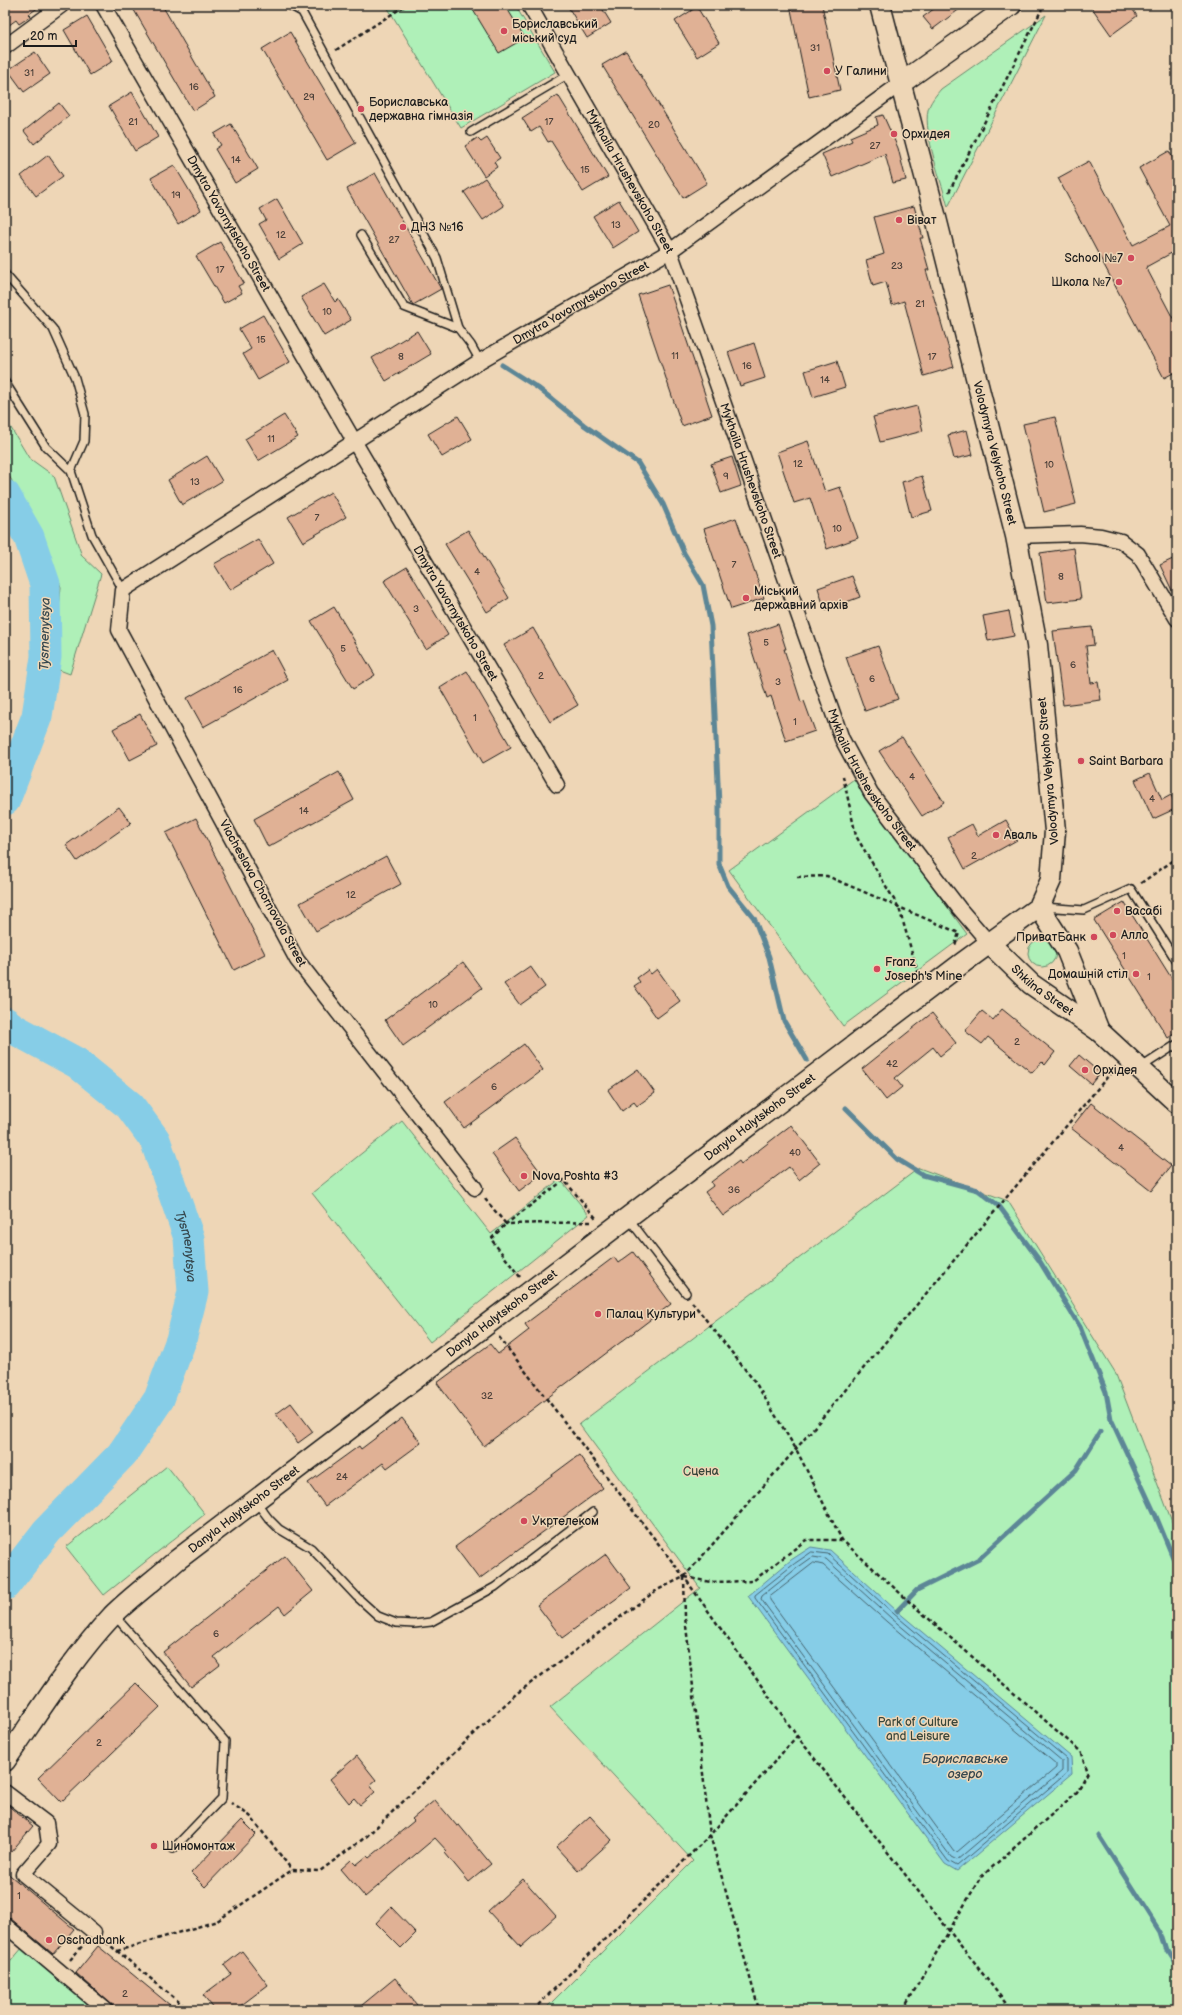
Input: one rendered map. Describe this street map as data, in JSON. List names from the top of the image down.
{
  "streets": {
    "main road": ["Volodymyra Velykoho Street", "Shkilna Street", "Danyla Halytskoho Street"],
    "street": ["Mykhaila Hrushevskoho Street", "Dmytra Yavornytskoho Street", "Viacheslava Chornovola Street"]
  },
  "crossings": [
    ["Mykhaila Hrushevskoho Street", "Dmytra Yavornytskoho Street"],
    ["Mykhaila Hrushevskoho Street", "Shkilna Street"],
    ["Mykhaila Hrushevskoho Street", "Danyla Halytskoho Street"],
    ["Dmytra Yavornytskoho Street", "Volodymyra Velykoho Street"],
    ["Dmytra Yavornytskoho Street", "Viacheslava Chornovola Street"],
    ["Volodymyra Velykoho Street", "Shkilna Street"],
    ["Volodymyra Velykoho Street", "Danyla Halytskoho Street"],
    ["Shkilna Street", "Danyla Halytskoho Street"]
  ],
  "water": ["Tysmenytsya", "Бориславське озеро"],
  "parks": ["Сцена", "Park of Culture and Leisure"],
  "places": [
    "Бориславський міський суд",
    "У Галини",
    "Бориславська державна гімназія",
    "Орхидея",
    "Віват",
    "ДНЗ №16",
    "School №7",
    "Школа №7",
    "Міський державний архів",
    "Saint Barbara",
    "Аваль",
    "Васабі",
    "Алло",
    "ПриватБанк",
    "Franz Joseph's Mine",
    "Домашній стіл",
    "Орхідея",
    "Nova Poshta #3",
    "Палац Культури",
    "Укртелеком",
    "Шиномонтаж",
    "Oschadbank"
  ],
  "house_numbers": [
    "31",
    "31",
    "16",
    "29",
    "21",
    "17",
    "20",
    "27",
    "14",
    "15",
    "19",
    "13",
    "12",
    "27",
    "23",
    "17",
    "21",
    "10",
    "15",
    "11",
    "8",
    "17",
    "16",
    "14",
    "11",
    "12",
    "10",
    "9",
    "13",
    "7",
    "10",
    "7",
    "4",
    "8",
    "3",
    "5",
    "5",
    "6",
    "2",
    "6",
    "3",
    "16",
    "1",
    "1",
    "4",
    "4",
    "14",
    "2",
    "12",
    "1",
    "1",
    "10",
    "2",
    "42",
    "6",
    "4",
    "40",
    "36",
    "32",
    "24",
    "6",
    "2",
    "1",
    "2"
  ],
  "scale_bar": "20 m"
}
